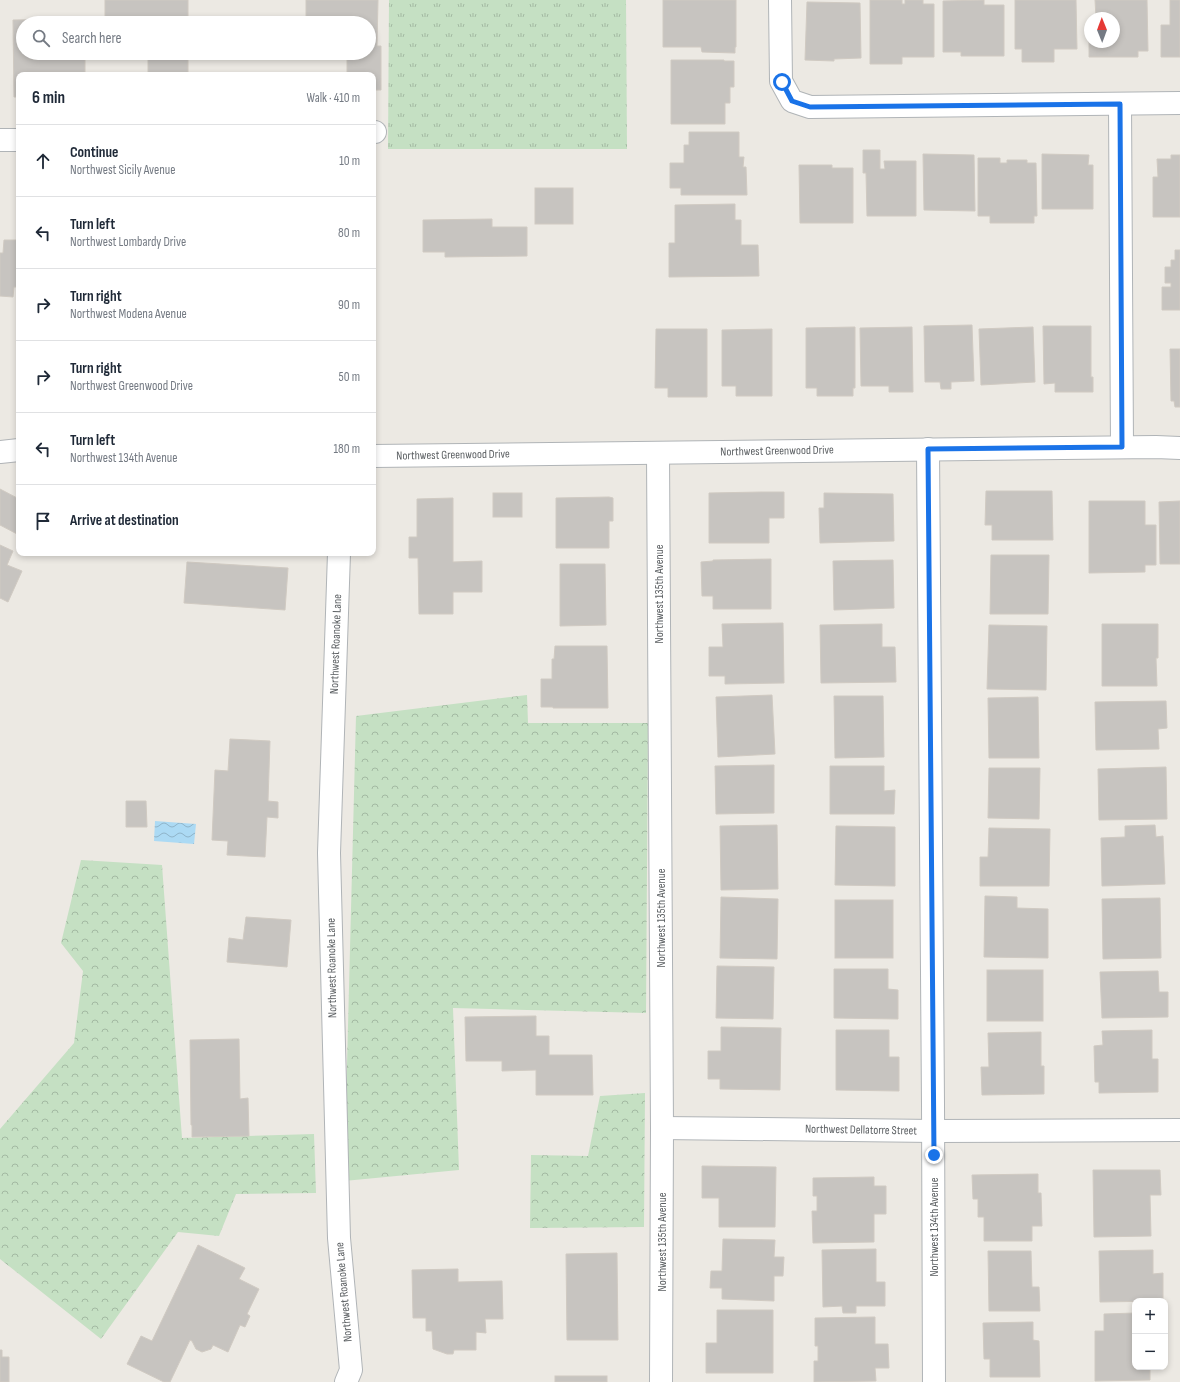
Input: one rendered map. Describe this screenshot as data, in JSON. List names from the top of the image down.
{
  "streets": {
    "street": [
      "Northwest Greenwood Drive",
      "Northwest 135th Avenue",
      "Northwest Roanoke Lane",
      "Northwest Dellatorre Street",
      "Northwest 134th Avenue"
    ]
  },
  "crossings": [
    ["Northwest Greenwood Drive", "Northwest 135th Avenue"],
    ["Northwest Greenwood Drive", "Northwest 134th Avenue"],
    ["Northwest 135th Avenue", "Northwest Dellatorre Street"],
    ["Northwest Dellatorre Street", "Northwest 134th Avenue"]
  ],
  "north": "top",
  "page": {
    "search": "Search here",
    "heading": ["6 min", "Walk · 410 m"],
    "list": [
      ["Continue", "Northwest Sicily Avenue", "10 m"],
      ["Turn left", "Northwest Lombardy Drive", "80 m"],
      ["Turn right", "Northwest Modena Avenue", "90 m"],
      ["Turn right", "Northwest Greenwood Drive", "50 m"],
      ["Turn left", "Northwest 134th Avenue", "180 m"],
      "Arrive at destination"
    ],
    "map_buttons": ["+", "−"]
  }
}
